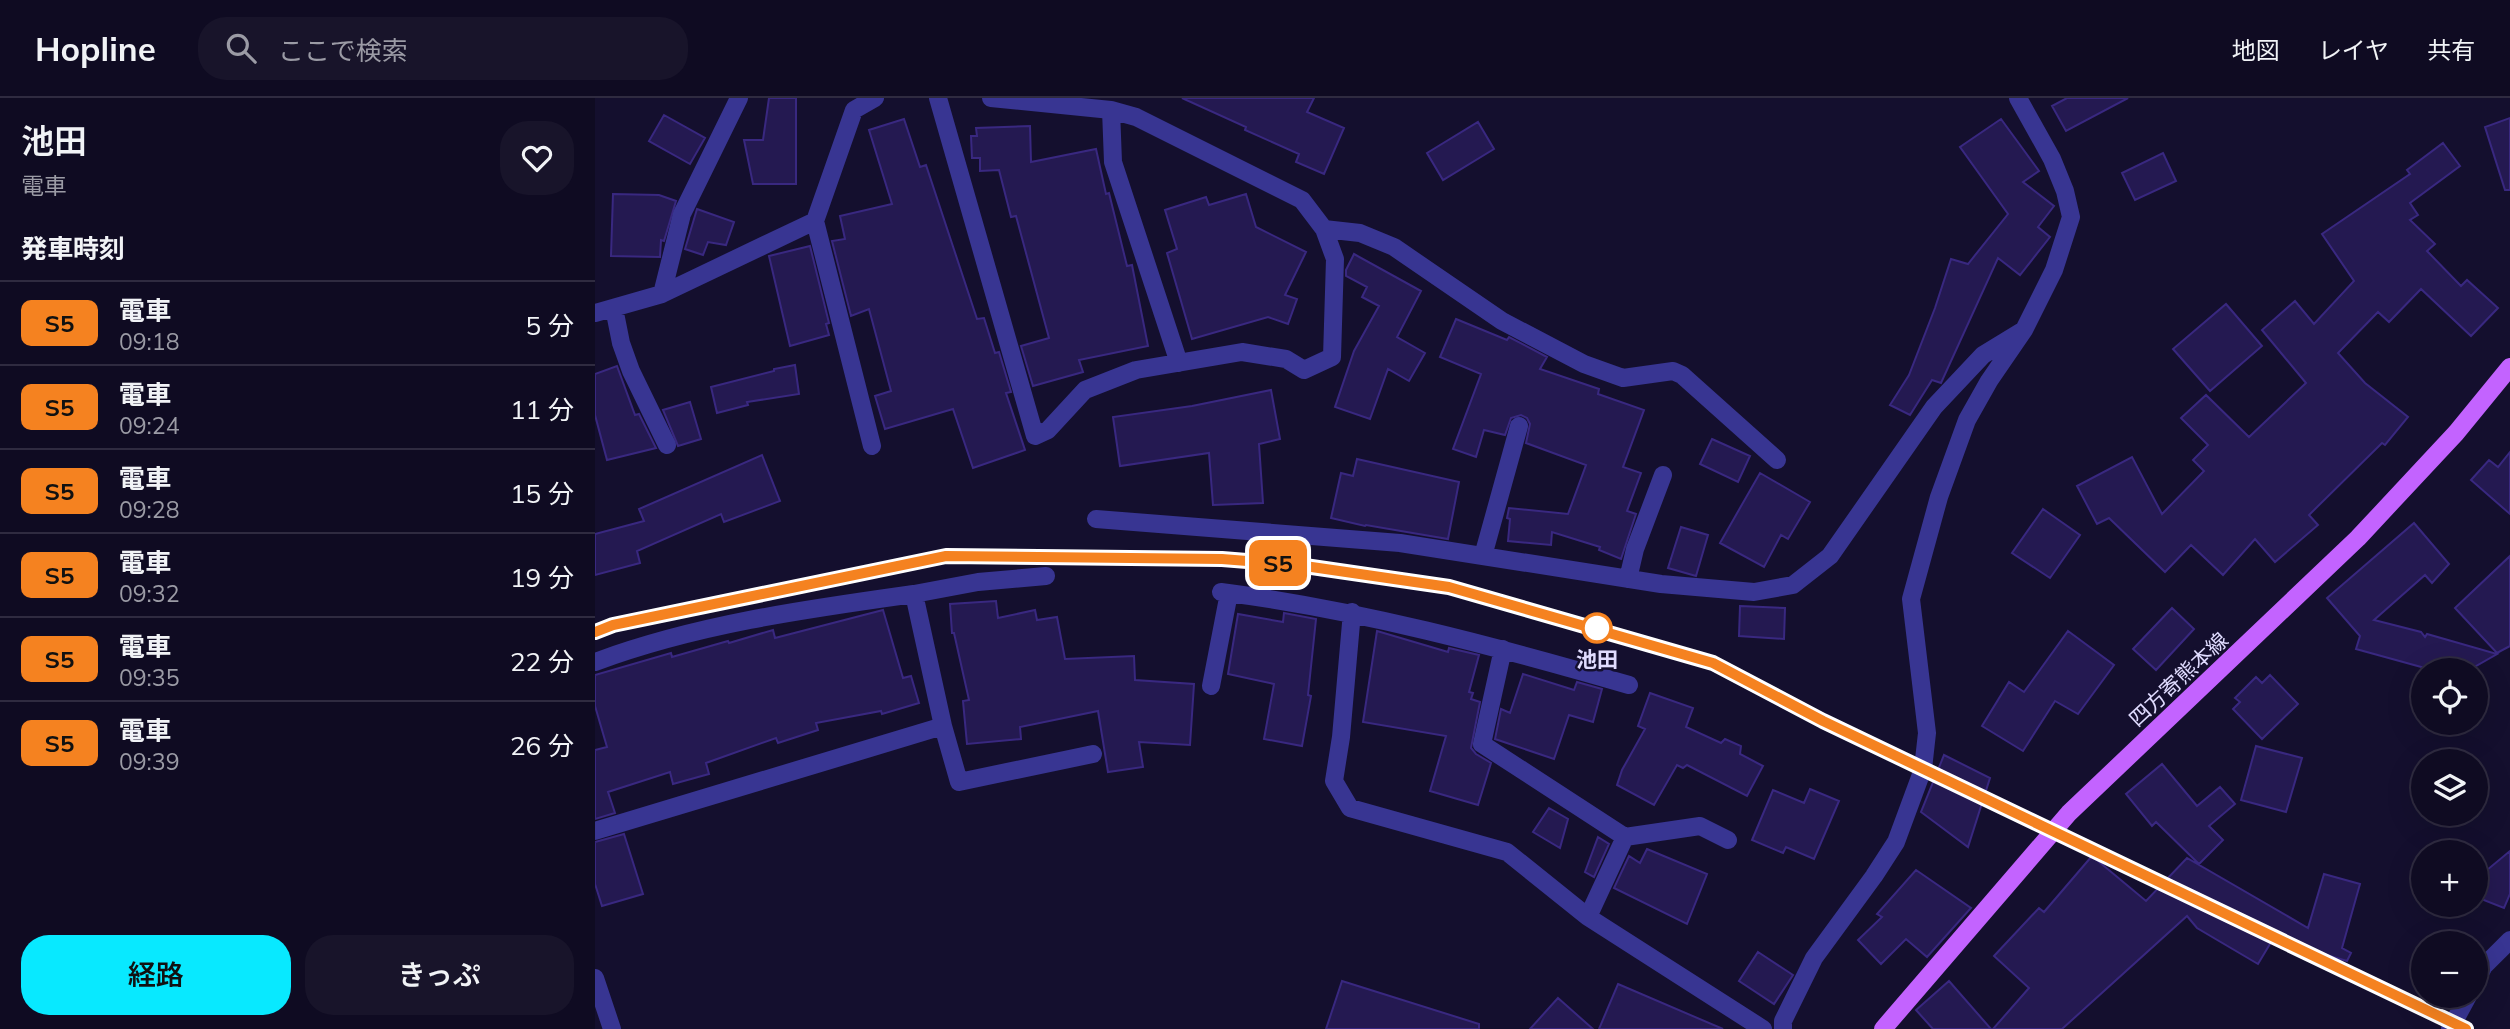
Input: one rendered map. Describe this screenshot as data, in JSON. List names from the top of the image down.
{
  "streets": {
    "main road": ["四方寄熊本線"]
  },
  "places": ["池田"],
  "page": {
    "header": "Hopline",
    "search": "ここで検索",
    "nav": ["地図", "レイヤ", "共有"],
    "heading": [
      ["池田", "電車"],
      "発車時刻"
    ],
    "on_map": "S5",
    "list": [
      {
        "mark": "S5",
        "name": "電車",
        "note": "09:18",
        "value": "5 分"
      },
      {
        "mark": "S5",
        "name": "電車",
        "note": "09:24",
        "value": "11 分"
      },
      {
        "mark": "S5",
        "name": "電車",
        "note": "09:28",
        "value": "15 分"
      },
      {
        "mark": "S5",
        "name": "電車",
        "note": "09:32",
        "value": "19 分"
      },
      {
        "mark": "S5",
        "name": "電車",
        "note": "09:35",
        "value": "22 分"
      },
      {
        "mark": "S5",
        "name": "電車",
        "note": "09:39",
        "value": "26 分"
      }
    ],
    "map_buttons": ["+", "−"],
    "buttons": ["経路", "きっぷ"]
  }
}
